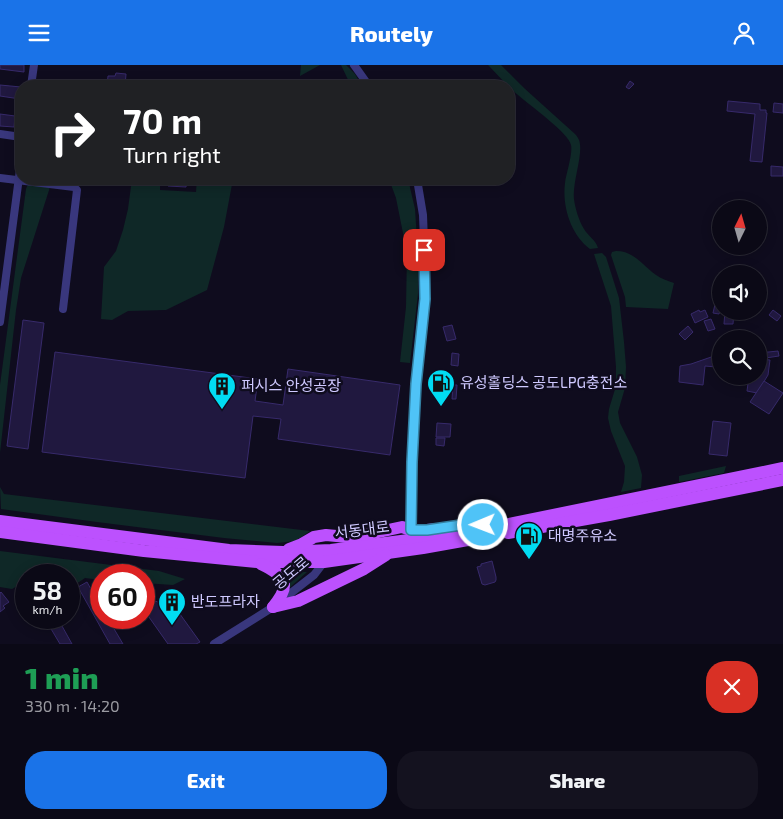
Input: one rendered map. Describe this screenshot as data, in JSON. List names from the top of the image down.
{
  "streets": {
    "main road": ["서동대로"],
    "street": ["공도로"]
  },
  "crossings": [
    ["서동대로", "공도로"]
  ],
  "places": {
    "fuel station": ["유성홀딩스 공도LPG충전소", "대명주유소"],
    "building": ["퍼시스 안성공장", "반도프라자"]
  },
  "north": "top",
  "page": {
    "header": "Routely",
    "turn": ["70 m", "Turn right"],
    "speed": "58 km/h",
    "limit": "60",
    "heading": ["1 min", "330 m · 14:20"],
    "buttons": ["Exit", "Share"]
  }
}
